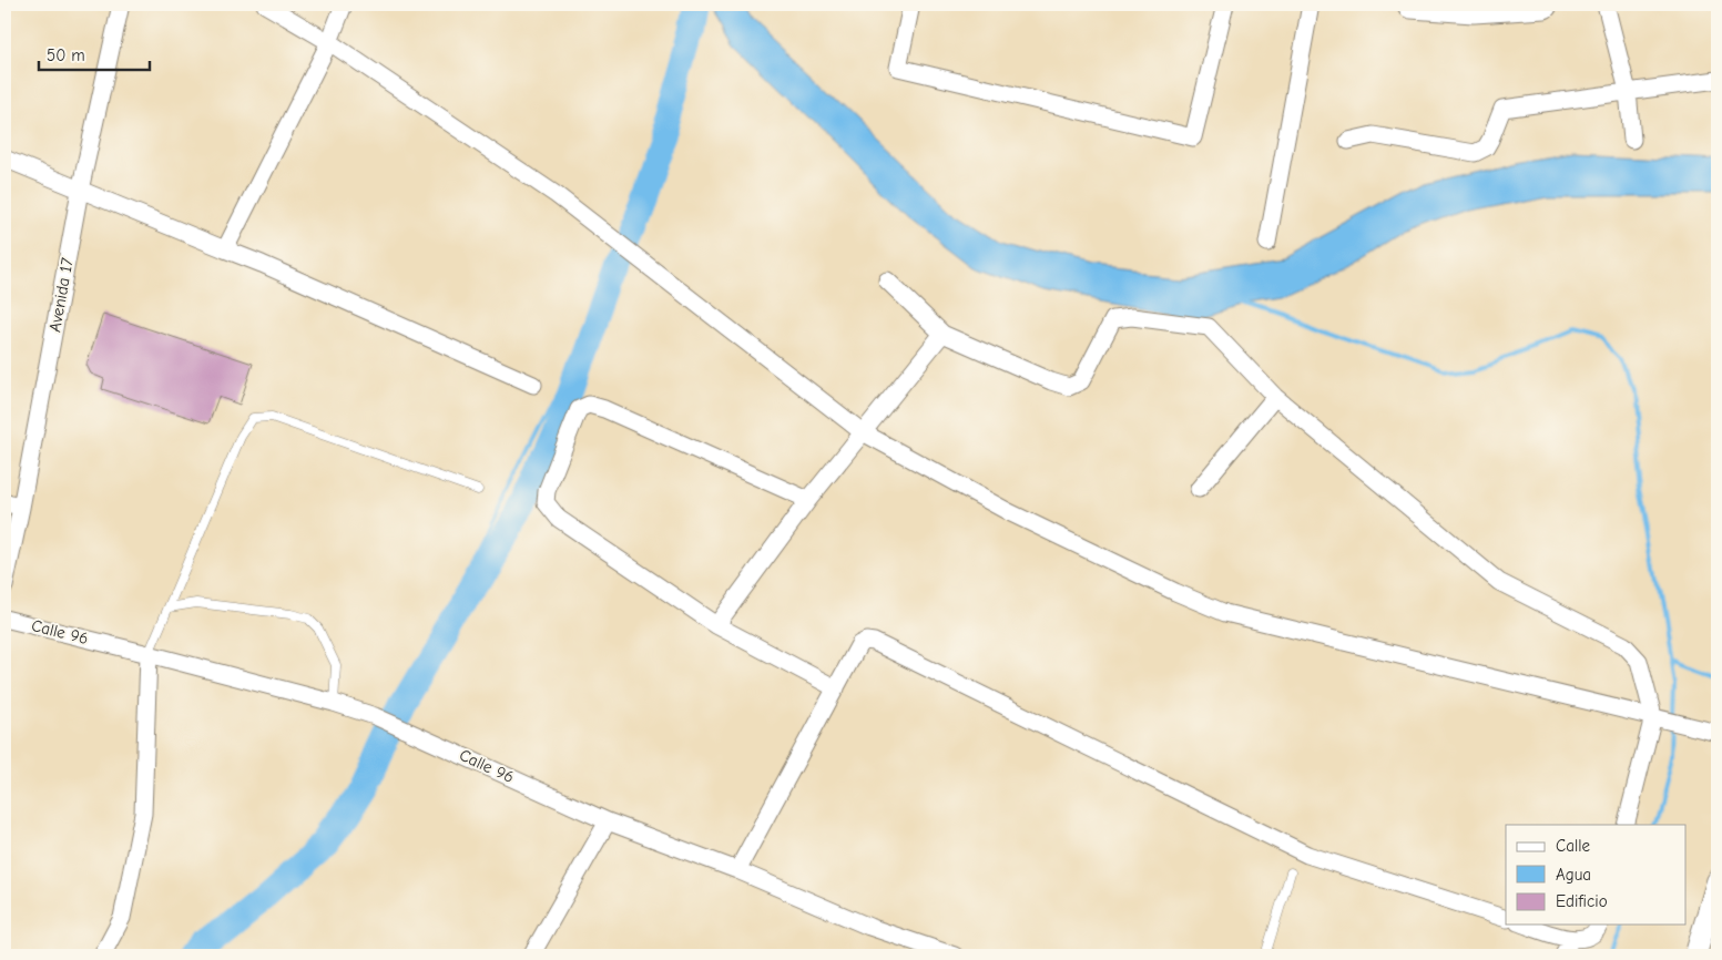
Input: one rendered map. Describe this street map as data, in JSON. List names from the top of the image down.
{
  "streets": {
    "street": ["Avenida 17", "Calle 96"]
  },
  "legend": ["Calle", "Agua", "Edificio"],
  "scale_bar": "50 m"
}
